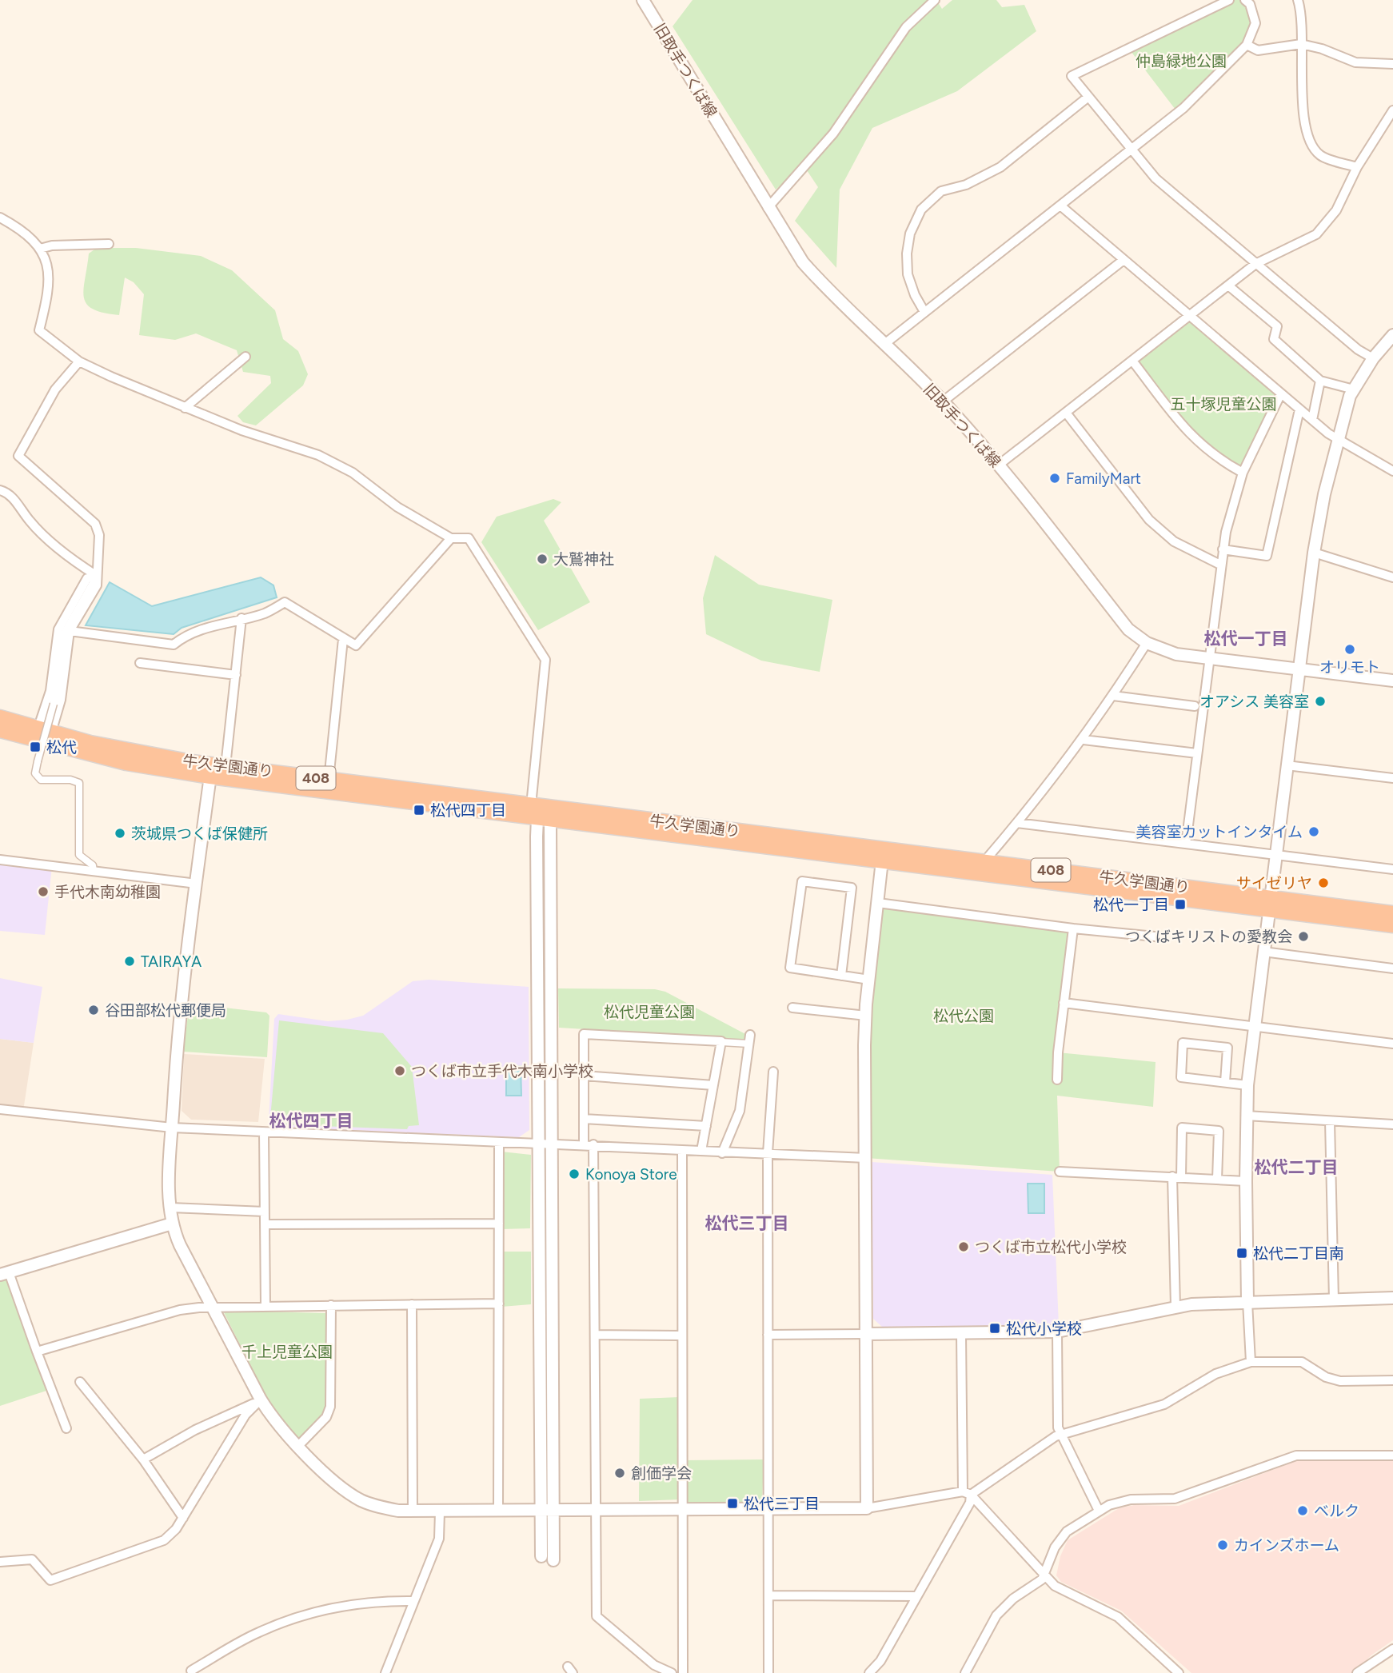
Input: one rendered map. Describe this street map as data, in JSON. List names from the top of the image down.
{
  "streets": {
    "highway": ["牛久学園通り", "408"],
    "street": ["旧取手つくば線"]
  },
  "districts": [
    "松代一丁目",
    "松代四丁目",
    "松代二丁目",
    "松代三丁目"
  ],
  "parks": [
    "仲島緑地公園",
    "五十塚児童公園",
    "松代児童公園",
    "松代公園",
    "千上児童公園"
  ],
  "places": {
    "other": [
      "FamilyMart",
      "大鷲神社",
      "オリモト",
      "オアシス 美容室",
      "美容室カットインタイム",
      "茨城県つくば保健所",
      "サイゼリヤ",
      "手代木南幼稚園",
      "つくばキリストの愛教会",
      "TAIRAYA",
      "谷田部松代郵便局",
      "つくば市立手代木南小学校",
      "Konoya Store",
      "つくば市立松代小学校",
      "創価学会",
      "ベルク",
      "カインズホーム"
    ],
    "transit": [
      "松代",
      "松代四丁目",
      "松代一丁目",
      "松代二丁目南",
      "松代小学校",
      "松代三丁目"
    ]
  }
}
